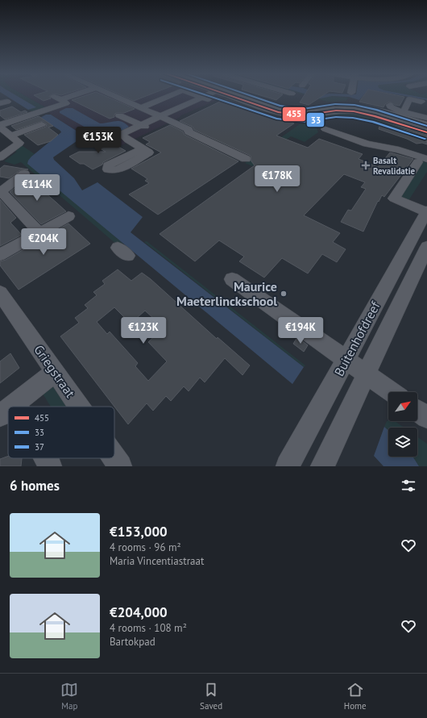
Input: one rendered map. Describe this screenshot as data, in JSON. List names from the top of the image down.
{
  "streets": {
    "street": ["Buitenhofdreef", "Griegstraat"]
  },
  "places": {
    "health": ["Basalt Revalidatie"],
    "other": ["Maurice Maeterlinckschool"]
  },
  "lines": ["transit line 455", "transit line 33", "transit line 37"],
  "legend": ["455", "33", "37"],
  "north": "top right",
  "page": {
    "price": [
      "€153K",
      "€178K",
      "€114K",
      "€204K",
      "€123K",
      "€194K"
    ],
    "heading": "6 homes",
    "list": [
      {
        "name": "€153,000",
        "note": "4 rooms · 96 m² · Maria Vincentiastraat"
      },
      {
        "name": "€204,000",
        "note": "4 rooms · 108 m² · Bartokpad"
      }
    ],
    "tabs": ["Map", "Saved", "Home"]
  }
}
